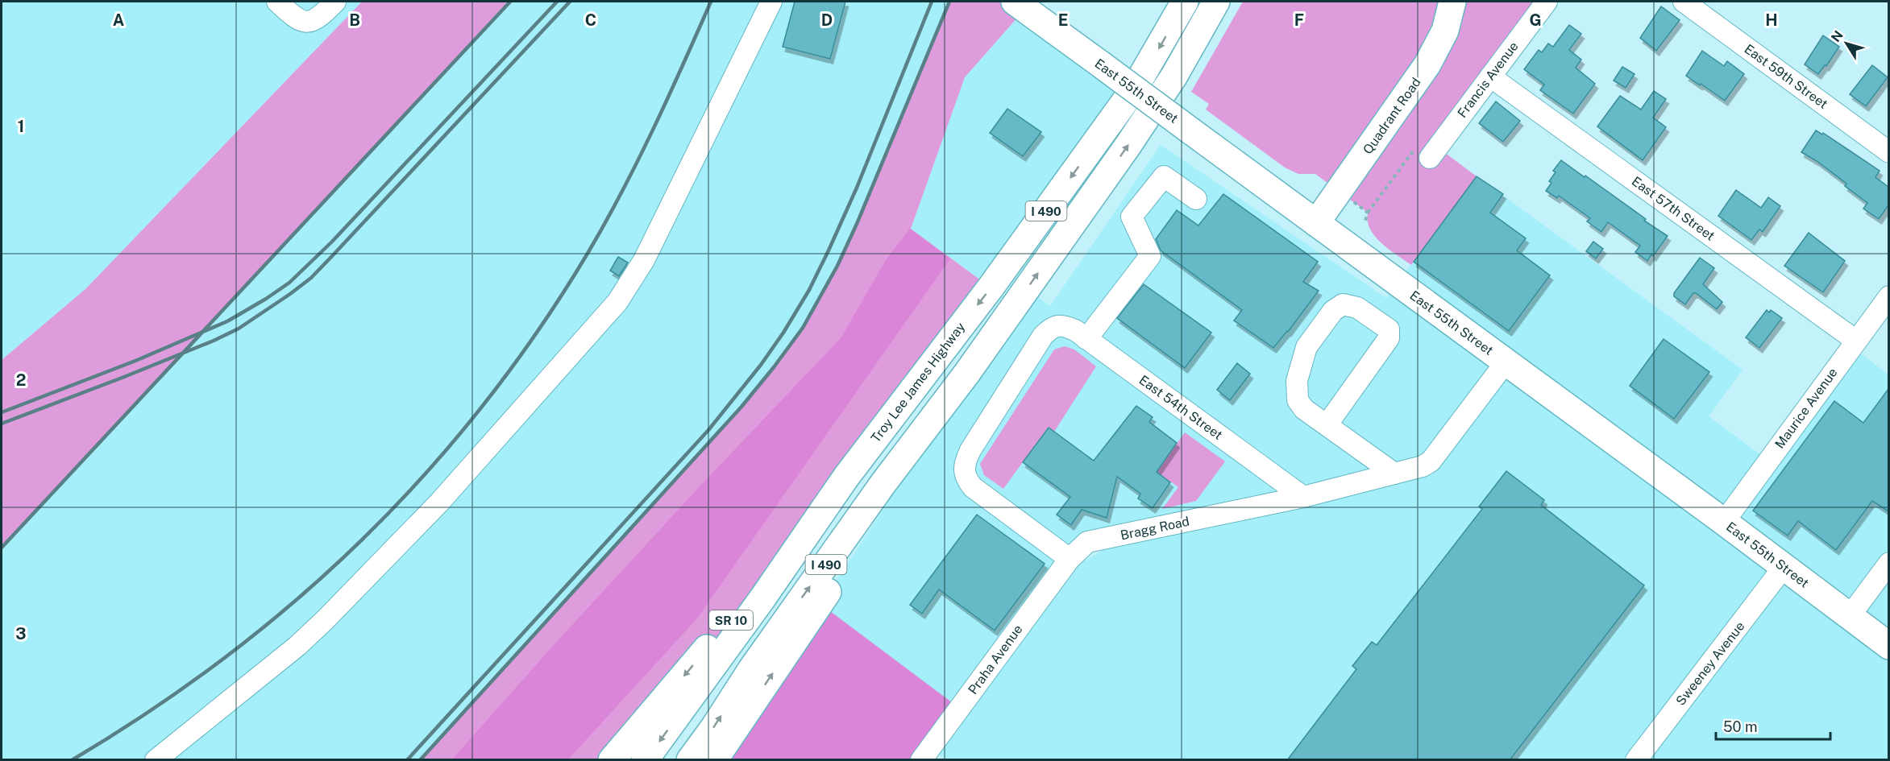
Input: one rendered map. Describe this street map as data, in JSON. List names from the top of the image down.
{
  "streets": {
    "main road": [
      "East 55th Street",
      "Quadrant Road",
      "I 490",
      "Troy Lee James Highway",
      "SR 10"
    ],
    "street": [
      "East 59th Street",
      "Francis Avenue",
      "East 57th Street",
      "East 54th Street",
      "Maurice Avenue",
      "Bragg Road",
      "Praha Avenue",
      "Sweeney Avenue"
    ]
  },
  "crossings": [
    ["Francis Avenue", "East 57th Street"],
    ["East 55th Street", "Quadrant Road"],
    ["East 55th Street", "Maurice Avenue"],
    ["East 55th Street", "Bragg Road"],
    ["East 55th Street", "Sweeney Avenue"],
    ["East 57th Street", "Maurice Avenue"],
    ["Troy Lee James Highway", "SR 10"],
    ["East 54th Street", "Bragg Road"],
    ["East 54th Street", "Praha Avenue"],
    ["Bragg Road", "Praha Avenue"]
  ],
  "scale_bar": "50 m",
  "north": "top left",
  "grid": {
    "columns": [
      "A",
      "B",
      "C",
      "D",
      "E",
      "F",
      "G",
      "H"
    ],
    "rows": ["1", "2", "3"]
  }
}
